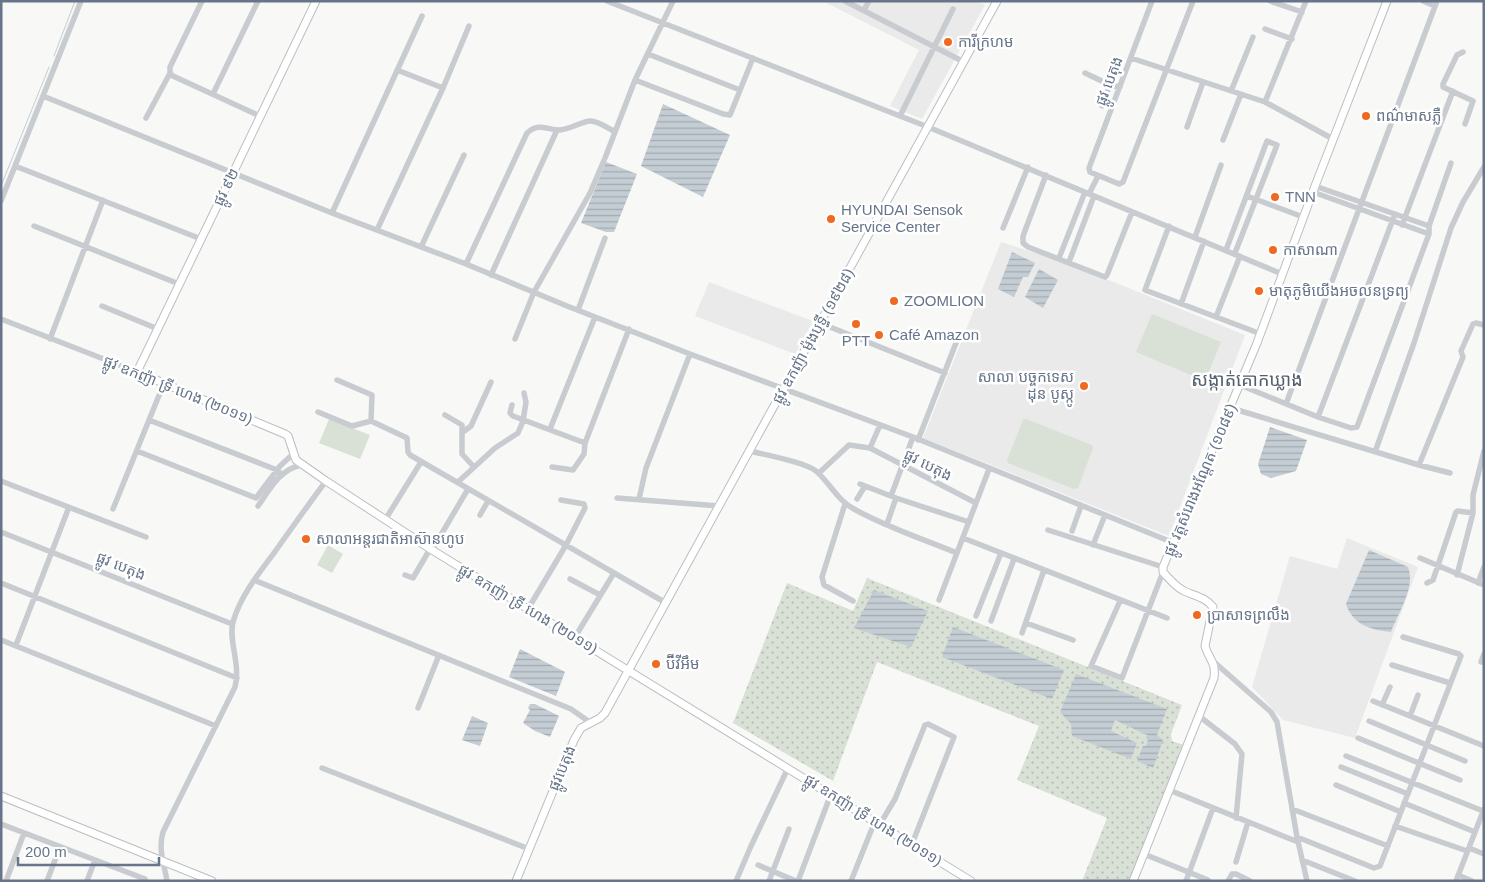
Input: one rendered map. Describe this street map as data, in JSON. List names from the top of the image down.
{
  "streets": {
    "main road": [
      "ផ្លូវ ៩២",
      "ផ្លូវ ឧកញ៉ា ម៉ុងឫទ្ធី (១៩២៨)",
      "ផ្លូវ ឧកញ៉ា ទ្រី ហេង (២០១១)",
      "ផ្លូវ វត្តសំរោងអណ្ដែត (១០៨៩)",
      "ផ្លូវបេតុង"
    ],
    "street": ["ផ្លូវ បេតុង"]
  },
  "crossings": [
    ["ផ្លូវ ៩២", "ផ្លូវ ឧកញ៉ា ទ្រី ហេង (២០១១)"],
    ["ផ្លូវ ឧកញ៉ា ម៉ុងឫទ្ធី (១៩២៨)", "ផ្លូវ ឧកញ៉ា ទ្រី ហេង (២០១១)"],
    ["ផ្លូវ ឧកញ៉ា ម៉ុងឫទ្ធី (១៩២៨)", "ផ្លូវបេតុង"],
    ["ផ្លូវ ឧកញ៉ា ទ្រី ហេង (២០១១)", "ផ្លូវបេតុង"]
  ],
  "districts": ["សង្កាត់គោកឃ្លាង"],
  "places": [
    "ការីក្រហម",
    "ពណ៌មាសភ្លឺ",
    "TNN",
    "HYUNDAI Sensok Service Center",
    "កាសាណា",
    "មាតុភូមិយើងអចលនទ្រព្យ",
    "ZOOMLION",
    "PTT",
    "Café Amazon",
    "សាលា បច្ចកទេស ដុន បូស្កូ",
    "សាលាអន្ដរជាតិអាស៊ានហូប",
    "ប្រាសាទព្រលឹង",
    "ប៊ីវីអឹម"
  ],
  "scale_bar": "200 m"
}
